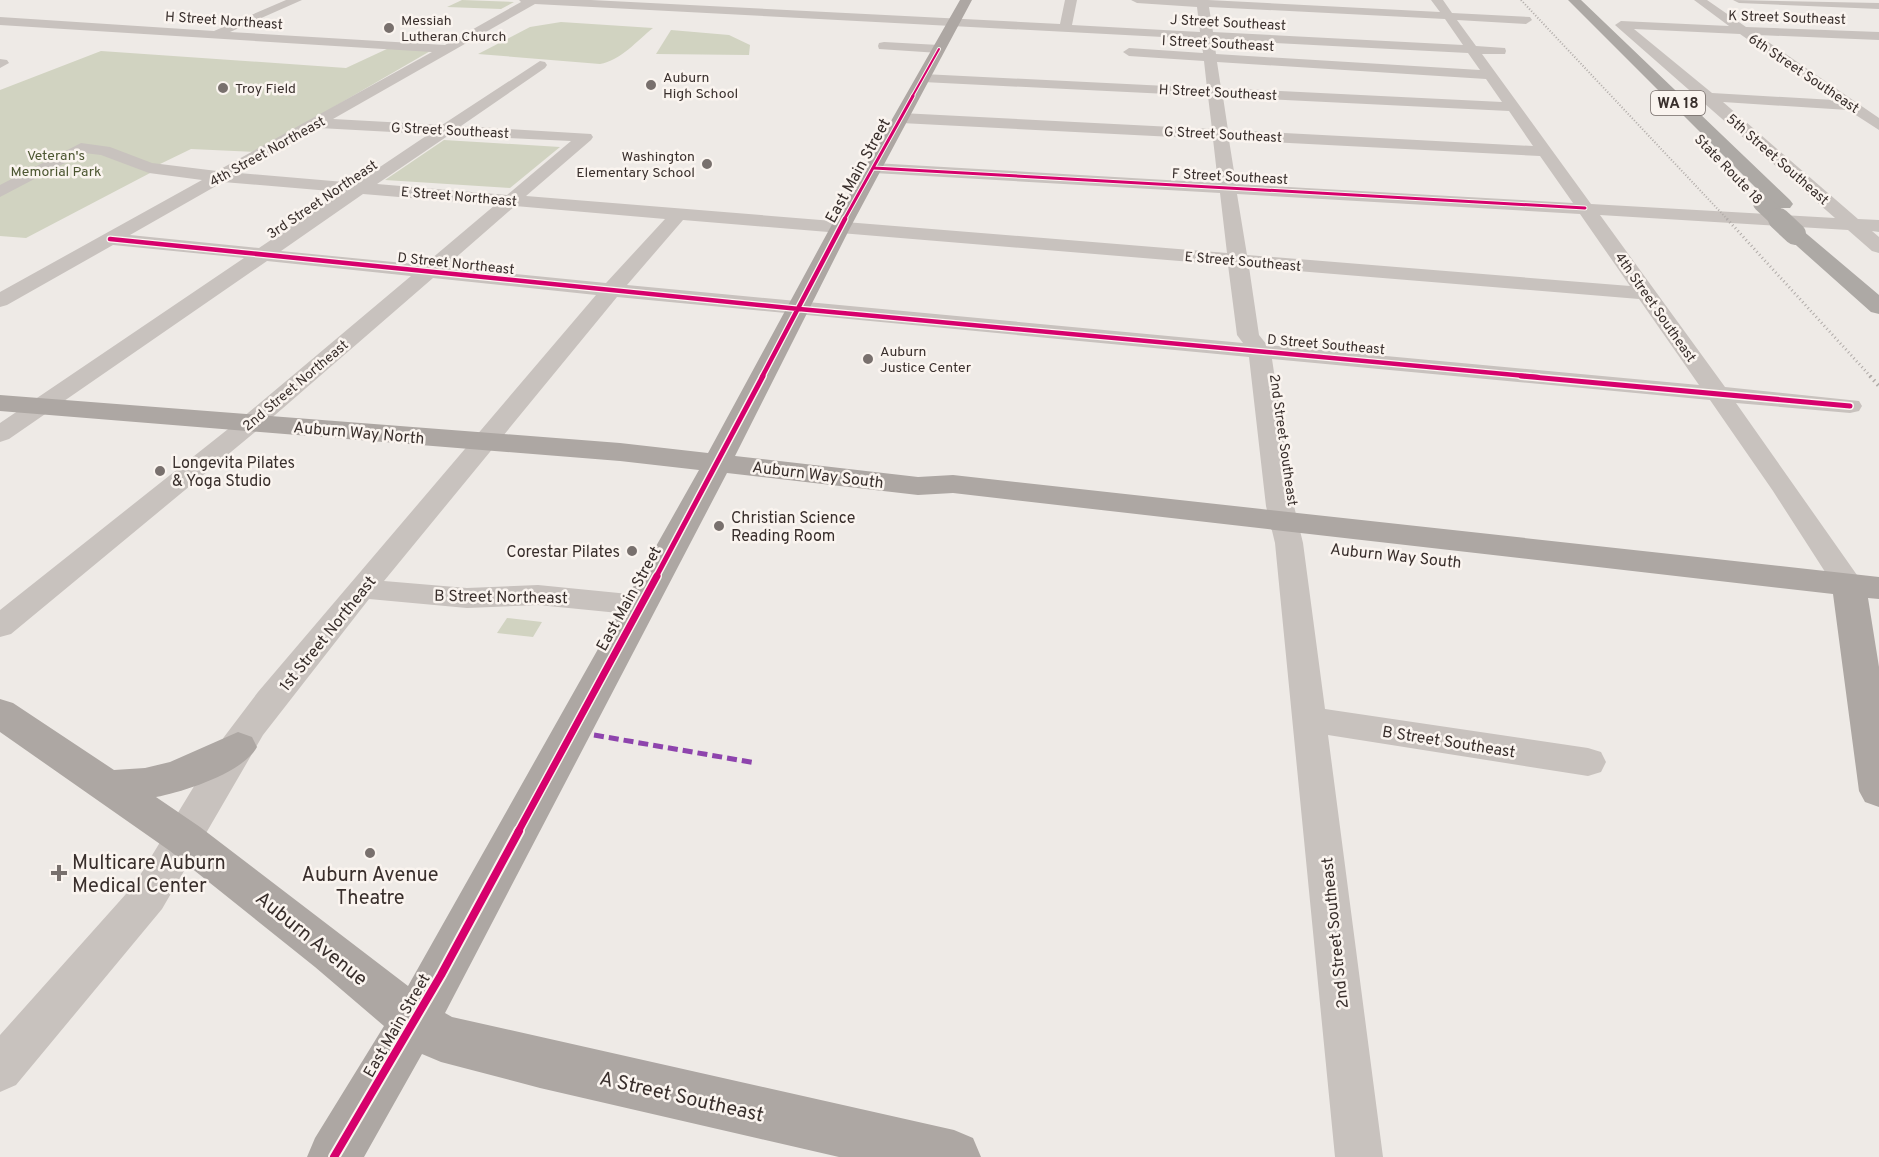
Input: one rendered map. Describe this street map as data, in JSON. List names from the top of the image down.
{
  "streets": {
    "highway": ["WA 18", "State Route 18"],
    "main road": [
      "East Main Street",
      "Auburn Way North",
      "Auburn Way South",
      "Auburn Avenue",
      "A Street Southeast"
    ],
    "street": [
      "K Street Southeast",
      "H Street Northeast",
      "J Street Southeast",
      "I Street Southeast",
      "6th Street Southeast",
      "H Street Southeast",
      "G Street Southeast",
      "4th Street Northeast",
      "5th Street Southeast",
      "F Street Southeast",
      "E Street Northeast",
      "3rd Street Northeast",
      "E Street Southeast",
      "D Street Northeast",
      "4th Street Southeast",
      "D Street Southeast",
      "2nd Street Northeast",
      "2nd Street Southeast",
      "B Street Northeast",
      "1st Street Northeast",
      "B Street Southeast"
    ]
  },
  "crossings": [
    ["K Street Southeast", "6th Street Southeast"],
    ["K Street Southeast", "5th Street Southeast"],
    ["H Street Northeast", "4th Street Northeast"],
    ["J Street Southeast", "4th Street Northeast"],
    ["J Street Southeast", "East Main Street"],
    ["J Street Southeast", "4th Street Southeast"],
    ["J Street Southeast", "2nd Street Southeast"],
    ["I Street Southeast", "4th Street Southeast"],
    ["I Street Southeast", "2nd Street Southeast"],
    ["H Street Southeast", "East Main Street"],
    ["H Street Southeast", "4th Street Southeast"],
    ["H Street Southeast", "2nd Street Southeast"],
    ["G Street Southeast", "4th Street Northeast"],
    ["G Street Southeast", "East Main Street"],
    ["G Street Southeast", "3rd Street Northeast"],
    ["G Street Southeast", "4th Street Southeast"],
    ["G Street Southeast", "2nd Street Northeast"],
    ["G Street Southeast", "2nd Street Southeast"],
    ["4th Street Northeast", "E Street Northeast"],
    ["4th Street Northeast", "D Street Northeast"],
    ["5th Street Southeast", "F Street Southeast"],
    ["East Main Street", "F Street Southeast"],
    ["East Main Street", "E Street Northeast"],
    ["East Main Street", "E Street Southeast"],
    ["East Main Street", "D Street Northeast"],
    ["East Main Street", "D Street Southeast"],
    ["East Main Street", "Auburn Way North"],
    ["East Main Street", "Auburn Way South"],
    ["East Main Street", "B Street Northeast"],
    ["East Main Street", "Auburn Avenue"],
    ["East Main Street", "A Street Southeast"],
    ["F Street Southeast", "4th Street Southeast"],
    ["F Street Southeast", "2nd Street Southeast"],
    ["E Street Northeast", "3rd Street Northeast"],
    ["E Street Northeast", "E Street Southeast"],
    ["E Street Northeast", "2nd Street Northeast"],
    ["E Street Northeast", "1st Street Northeast"],
    ["3rd Street Northeast", "D Street Northeast"],
    ["3rd Street Northeast", "Auburn Way North"],
    ["E Street Southeast", "4th Street Southeast"],
    ["E Street Southeast", "2nd Street Southeast"],
    ["D Street Northeast", "D Street Southeast"],
    ["D Street Northeast", "2nd Street Northeast"],
    ["D Street Northeast", "1st Street Northeast"],
    ["4th Street Southeast", "D Street Southeast"],
    ["4th Street Southeast", "Auburn Way South"],
    ["D Street Southeast", "2nd Street Southeast"],
    ["2nd Street Northeast", "Auburn Way North"],
    ["Auburn Way North", "Auburn Way South"],
    ["Auburn Way North", "1st Street Northeast"],
    ["2nd Street Southeast", "Auburn Way South"],
    ["2nd Street Southeast", "B Street Southeast"],
    ["B Street Northeast", "1st Street Northeast"],
    ["1st Street Northeast", "Auburn Avenue"],
    ["Auburn Avenue", "A Street Southeast"]
  ],
  "parks": ["Veteran's Memorial Park"],
  "places": {
    "other": [
      "Messiah Lutheran Church",
      "Auburn High School",
      "Troy Field",
      "Washington Elementary School",
      "Auburn Justice Center",
      "Longevita Pilates & Yoga Studio",
      "Christian Science Reading Room",
      "Corestar Pilates",
      "Auburn Avenue Theatre"
    ],
    "health": ["Multicare Auburn Medical Center"]
  }
}
